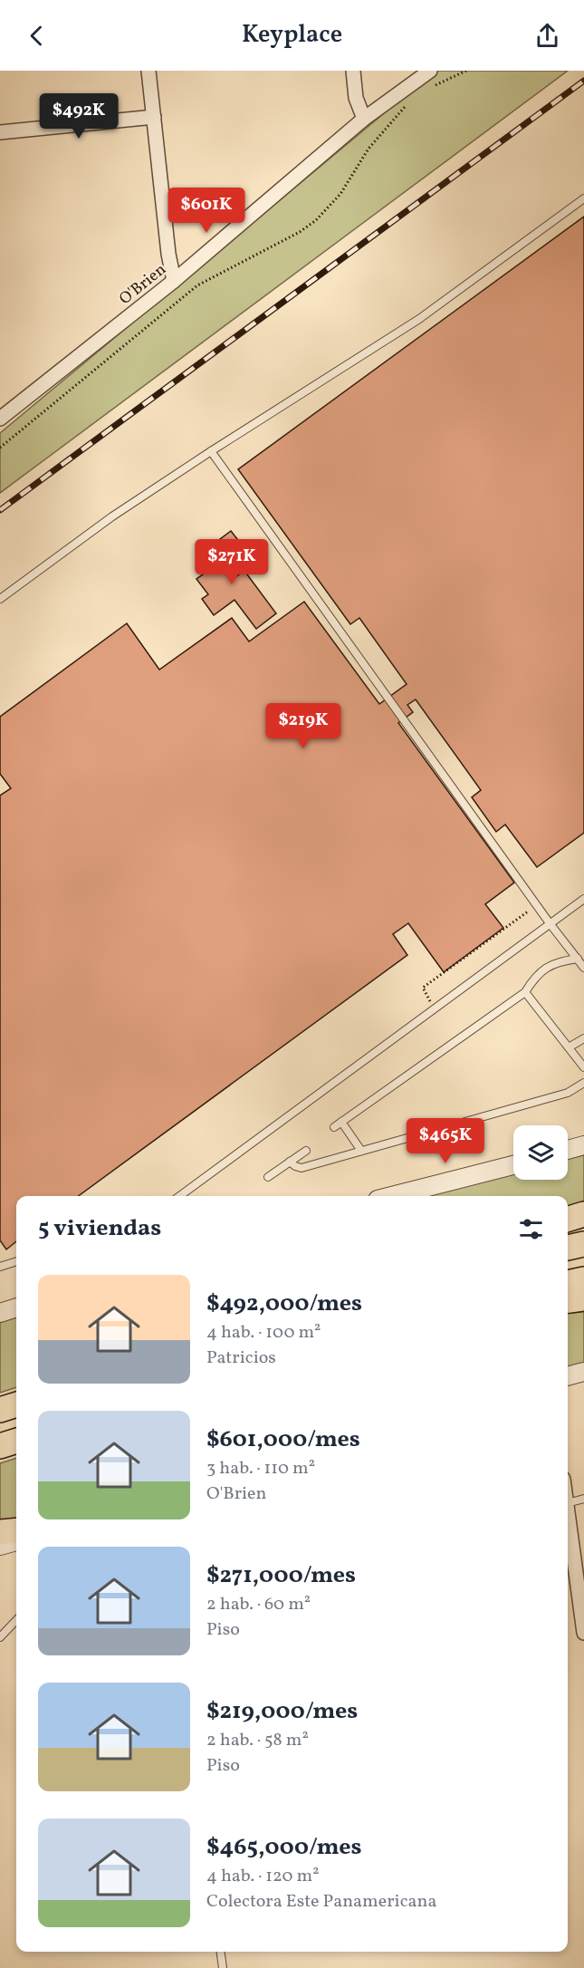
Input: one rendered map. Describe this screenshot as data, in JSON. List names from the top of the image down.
{
  "streets": {
    "street": ["O'Brien"]
  },
  "page": {
    "header": "Keyplace",
    "price": [
      "$492K",
      "$601K",
      "$271K",
      "$219K",
      "$465K"
    ],
    "heading": "5 viviendas",
    "list": [
      {
        "name": "$492,000/mes",
        "note": "4 hab. · 100 m² · Patricios"
      },
      {
        "name": "$601,000/mes",
        "note": "3 hab. · 110 m² · O'Brien"
      },
      {
        "name": "$271,000/mes",
        "note": "2 hab. · 60 m² · Piso"
      },
      {
        "name": "$219,000/mes",
        "note": "2 hab. · 58 m² · Piso"
      },
      {
        "name": "$465,000/mes",
        "note": "4 hab. · 120 m² · Colectora Este Panamericana"
      }
    ]
  }
}
